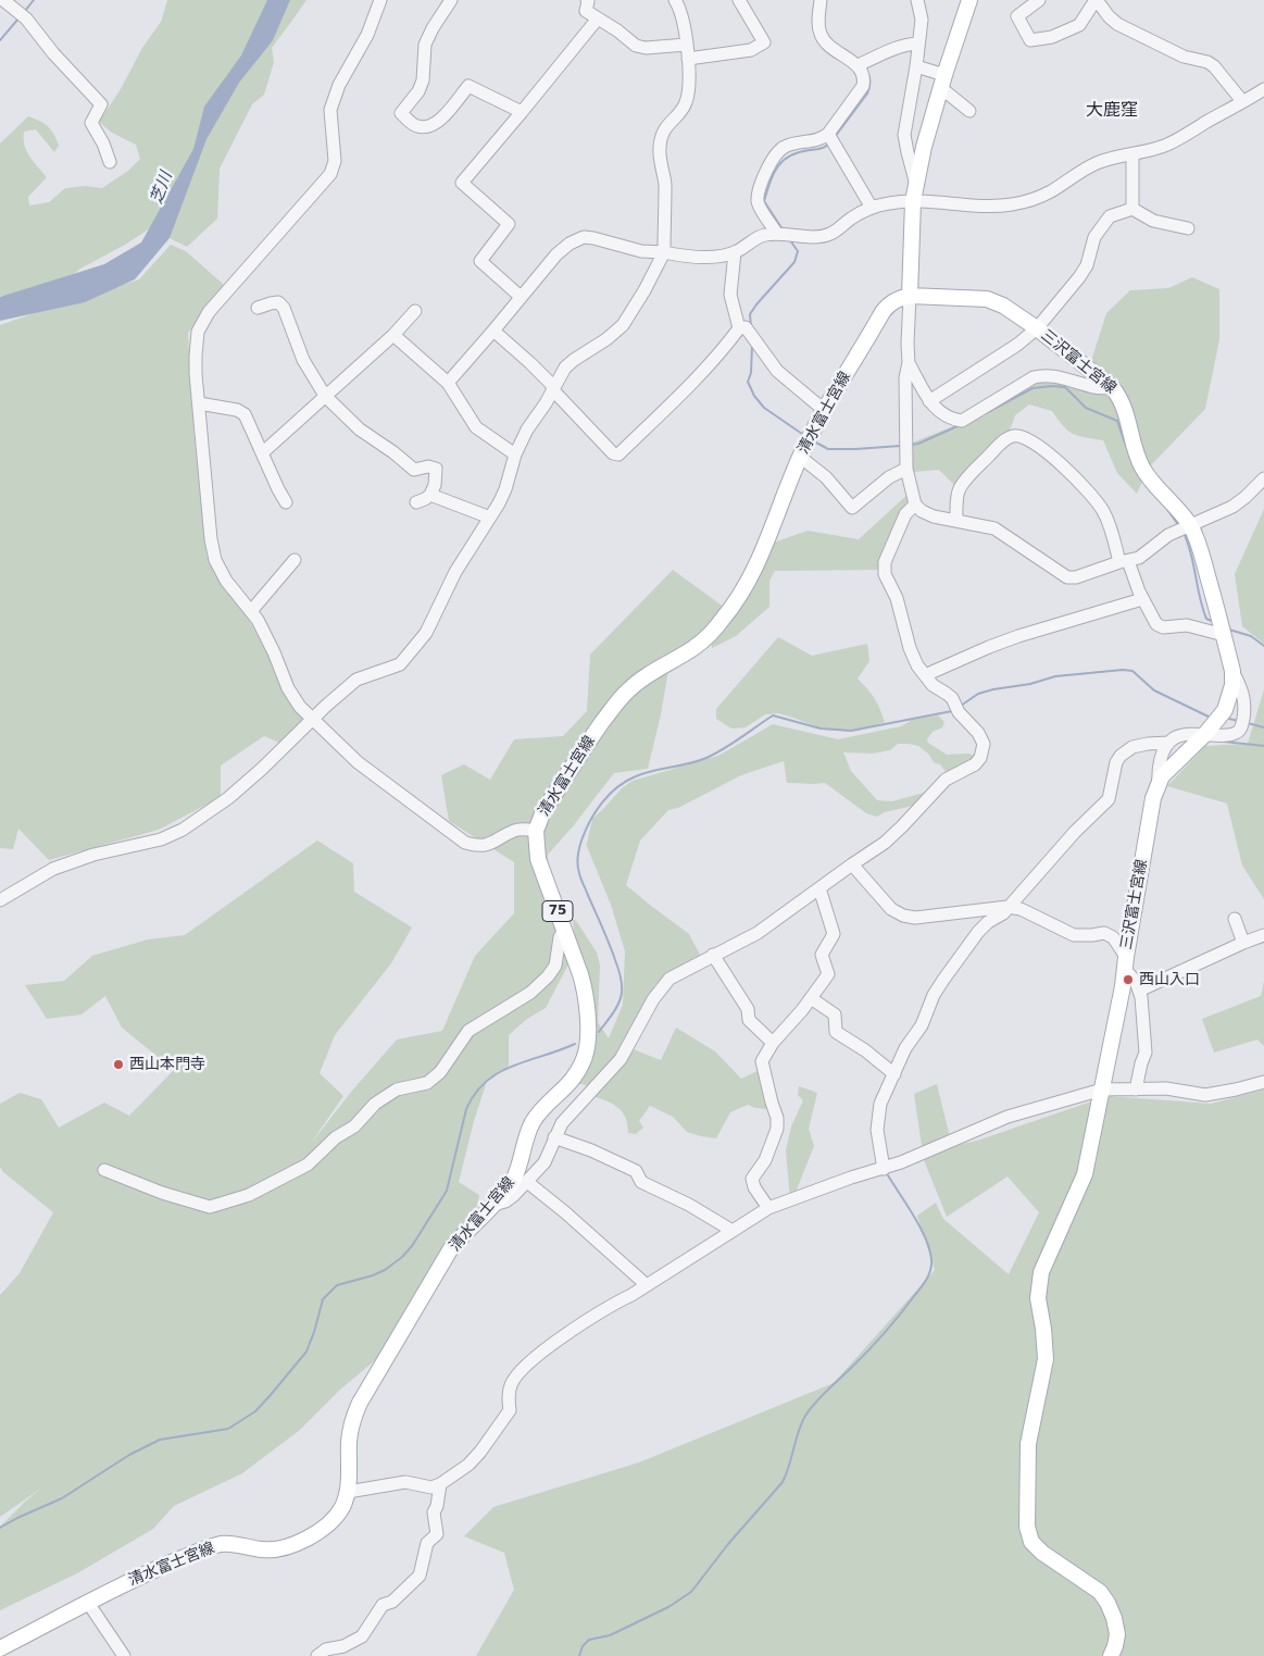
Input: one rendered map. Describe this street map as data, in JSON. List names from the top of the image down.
{
  "streets": {
    "main road": ["三沢富士宮線", "清水富士宮線", "75"]
  },
  "crossings": [
    ["三沢富士宮線", "清水富士宮線"]
  ],
  "districts": ["大鹿窪"],
  "water": ["芝川"],
  "places": ["西山入口", "西山本門寺"]
}
